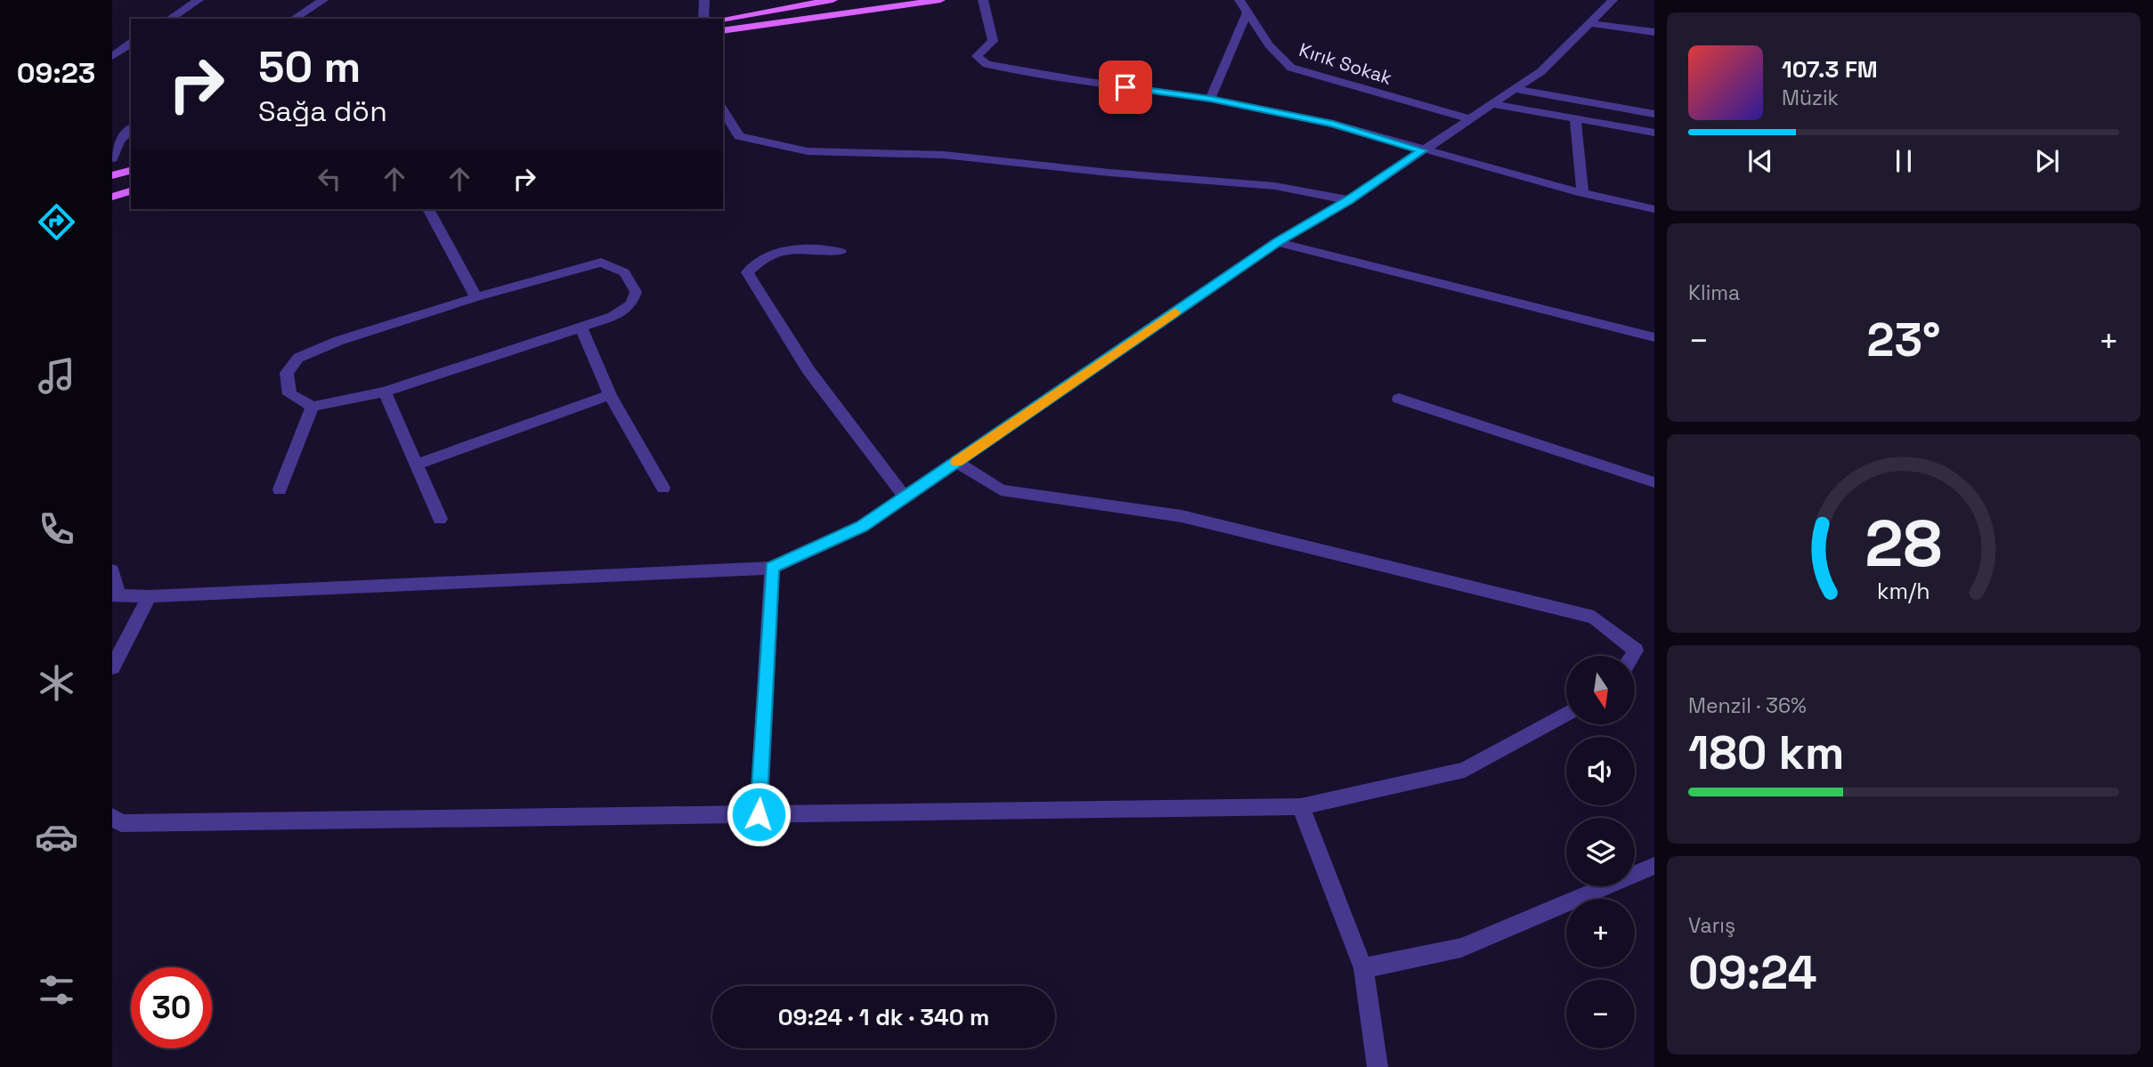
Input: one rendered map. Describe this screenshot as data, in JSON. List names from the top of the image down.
{
  "streets": {
    "street": ["Kırık Sokak"]
  },
  "north": "bottom",
  "page": {
    "tabs": "09:23",
    "turn": ["50 m", "Sağa dön"],
    "song": ["107.3 FM", "Müzik"],
    "tile": [
      "Klima",
      ["Menzil · 36%", "180 km"],
      ["Varış", "09:24"]
    ],
    "heat": ["−", "23°", "+"],
    "map_buttons": ["+", "−"],
    "limit": "30",
    "trip": "09:24 · 1 dk · 340 m",
    "gauge": ["28", "km/h"]
  }
}
